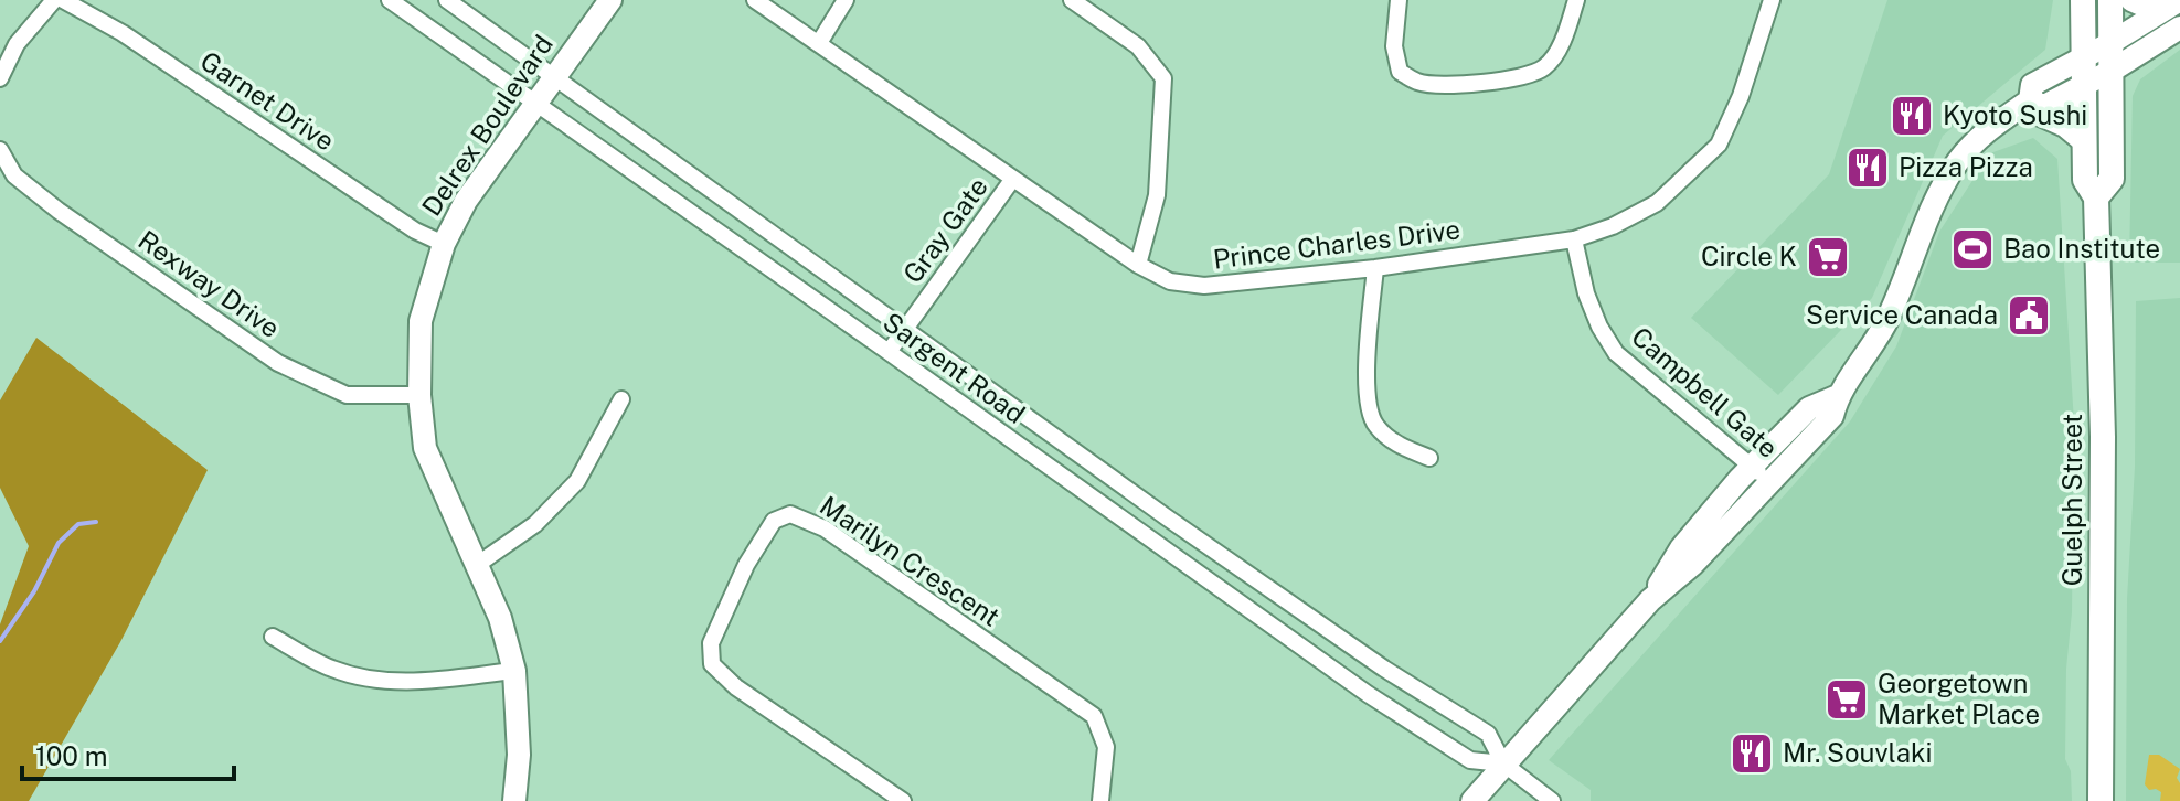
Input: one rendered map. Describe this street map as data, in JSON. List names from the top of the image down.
{
  "streets": {
    "main road": ["Delrex Boulevard", "Guelph Street"],
    "street": [
      "Garnet Drive",
      "Gray Gate",
      "Prince Charles Drive",
      "Rexway Drive",
      "Sargent Road",
      "Campbell Gate",
      "Marilyn Crescent"
    ]
  },
  "crossings": [
    ["Garnet Drive", "Delrex Boulevard"],
    ["Delrex Boulevard", "Rexway Drive"],
    ["Delrex Boulevard", "Sargent Road"],
    ["Gray Gate", "Prince Charles Drive"],
    ["Gray Gate", "Sargent Road"],
    ["Prince Charles Drive", "Campbell Gate"]
  ],
  "places": {
    "restaurant": ["Kyoto Sushi", "Pizza Pizza", "Mr. Souvlaki"],
    "sports": ["Bao Institute"],
    "supermarket": ["Circle K", "Georgetown Market Place"],
    "public building": ["Service Canada"]
  },
  "scale_bar": "100 m"
}
